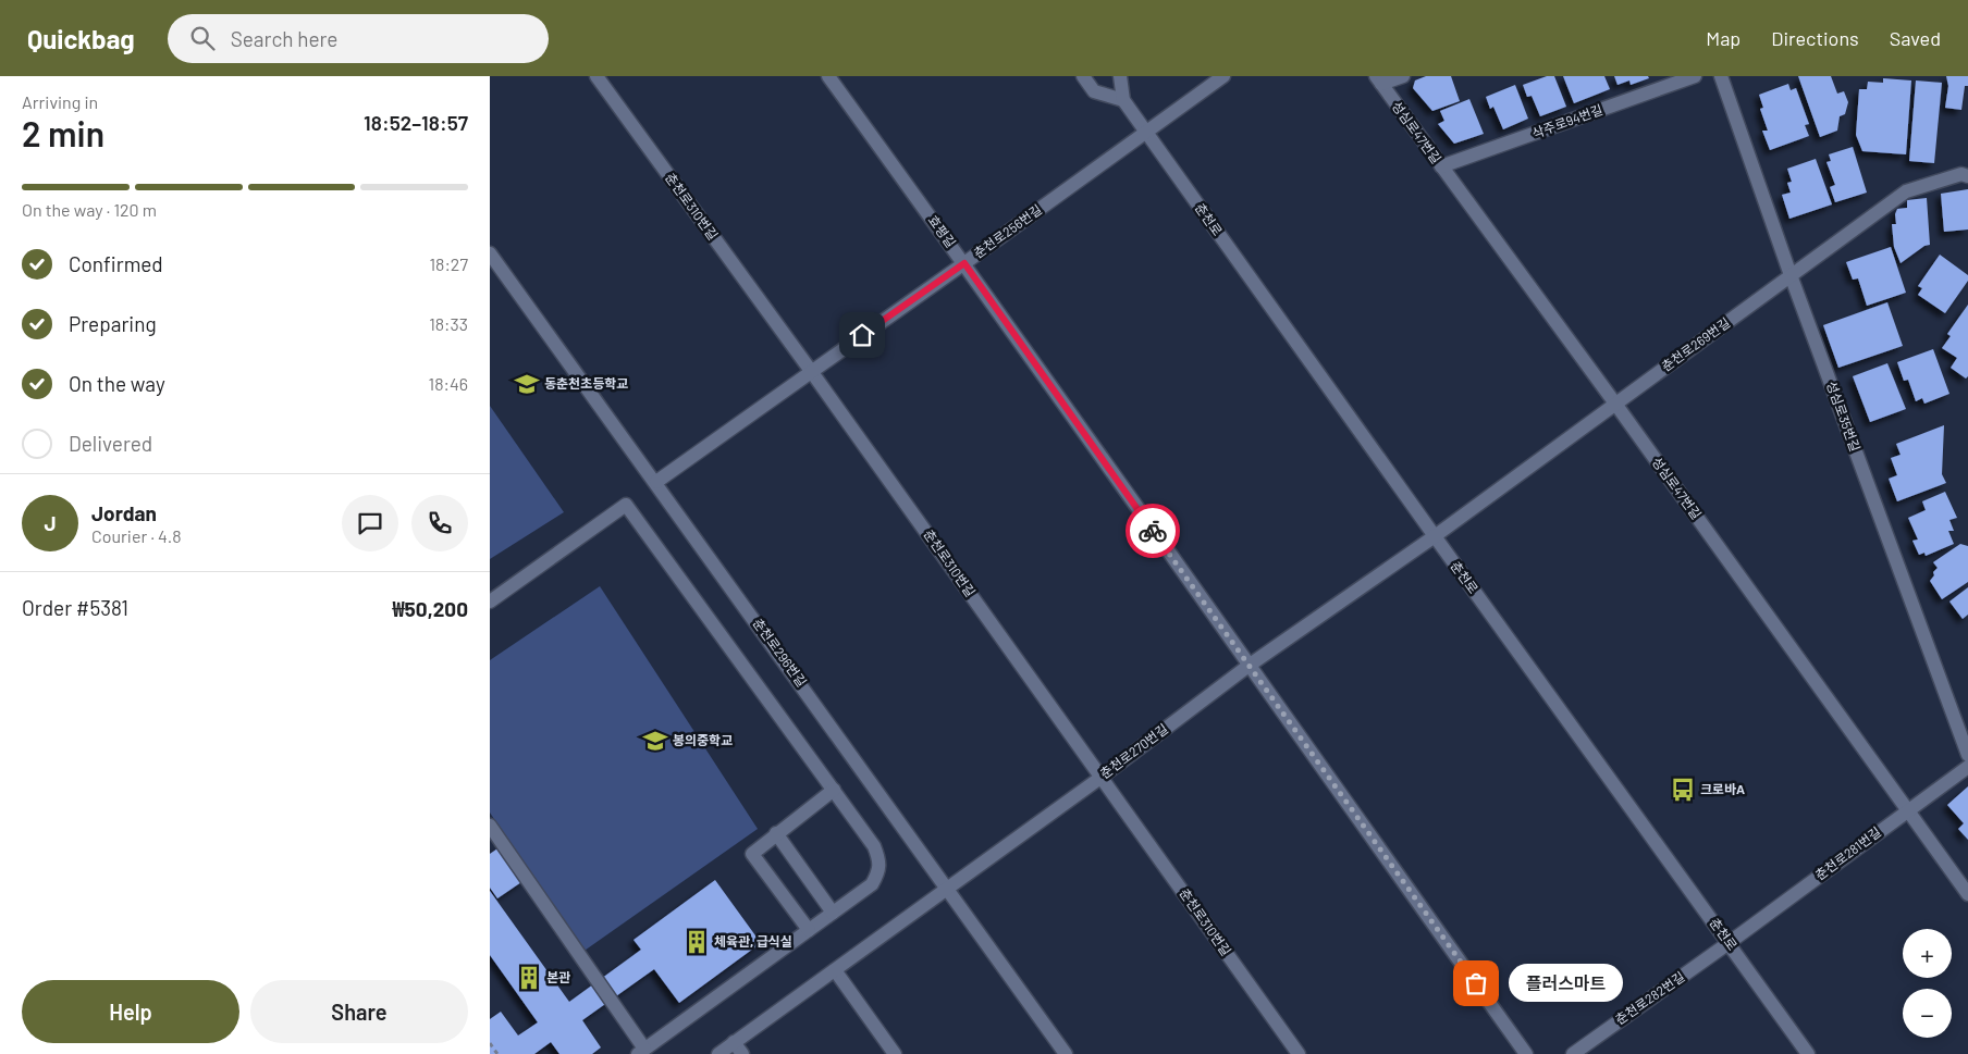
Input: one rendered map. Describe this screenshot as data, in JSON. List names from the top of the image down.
{
  "streets": {
    "street": [
      "삭주로94번길",
      "성심로47번길",
      "춘천로310번길",
      "춘천로",
      "효평길",
      "춘천로256번길",
      "춘천로269번길",
      "성심로35번길",
      "춘천로296번길",
      "춘천로270번길",
      "춘천로281번길",
      "춘천로282번길"
    ]
  },
  "crossings": [
    ["삭주로94번길", "성심로47번길"],
    ["성심로47번길", "춘천로269번길"],
    ["성심로47번길", "춘천로281번길"],
    ["춘천로310번길", "춘천로256번길"],
    ["춘천로310번길", "춘천로270번길"],
    ["춘천로", "춘천로256번길"],
    ["춘천로", "춘천로269번길"],
    ["춘천로", "춘천로270번길"],
    ["춘천로", "춘천로281번길"],
    ["춘천로", "춘천로282번길"],
    ["효평길", "춘천로256번길"],
    ["효평길", "춘천로270번길"],
    ["춘천로256번길", "춘천로296번길"],
    ["춘천로269번길", "성심로35번길"],
    ["춘천로269번길", "춘천로270번길"],
    ["춘천로296번길", "춘천로270번길"],
    ["춘천로281번길", "춘천로282번길"]
  ],
  "places": {
    "school or university": ["동춘천초등학교", "봉의중학교"],
    "bus stop": ["크로바A"],
    "building": ["체육관, 급식실", "본관"],
    "other": ["플러스마트"]
  },
  "page": {
    "header": "Quickbag",
    "search": "Search here",
    "nav": ["Map", "Directions", "Saved"],
    "heading": ["2 min", "Arriving in", "18:52–18:57"],
    "panel": [
      "Jordan",
      "Courier · 4.8",
      "Order #5381",
      "₩50,200"
    ],
    "bar": "On the way · 120 m",
    "list": [
      ["Confirmed", "18:27"],
      ["Preparing", "18:33"],
      ["On the way", "18:46"],
      "Delivered"
    ],
    "round": "J",
    "map_buttons": ["+", "−"],
    "bubble": "플러스마트",
    "buttons": ["Help", "Share"]
  }
}
